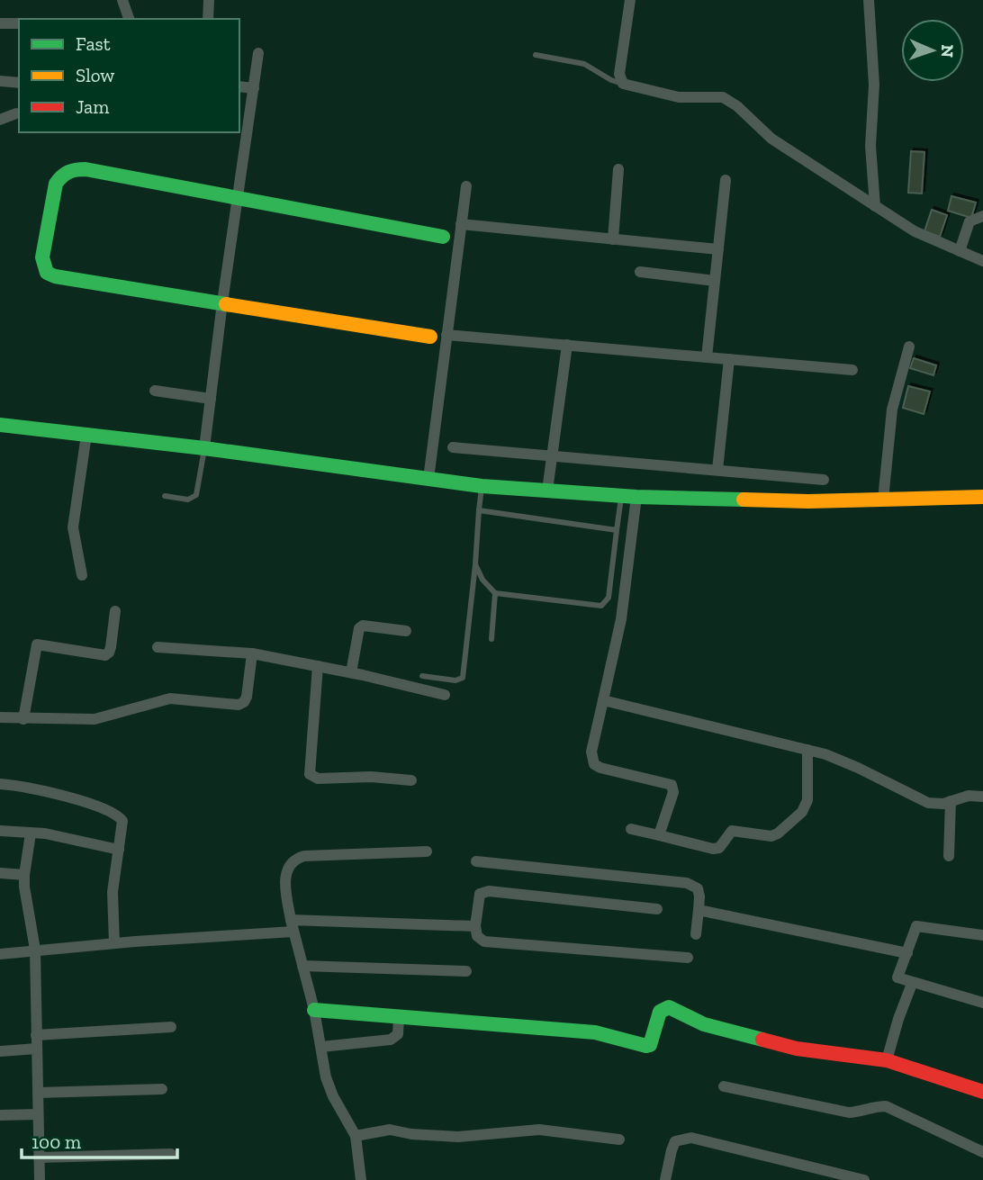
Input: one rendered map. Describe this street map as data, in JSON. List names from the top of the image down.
{
  "legend": ["Fast", "Slow", "Jam"],
  "scale_bar": "100 m",
  "north": "right"
}
